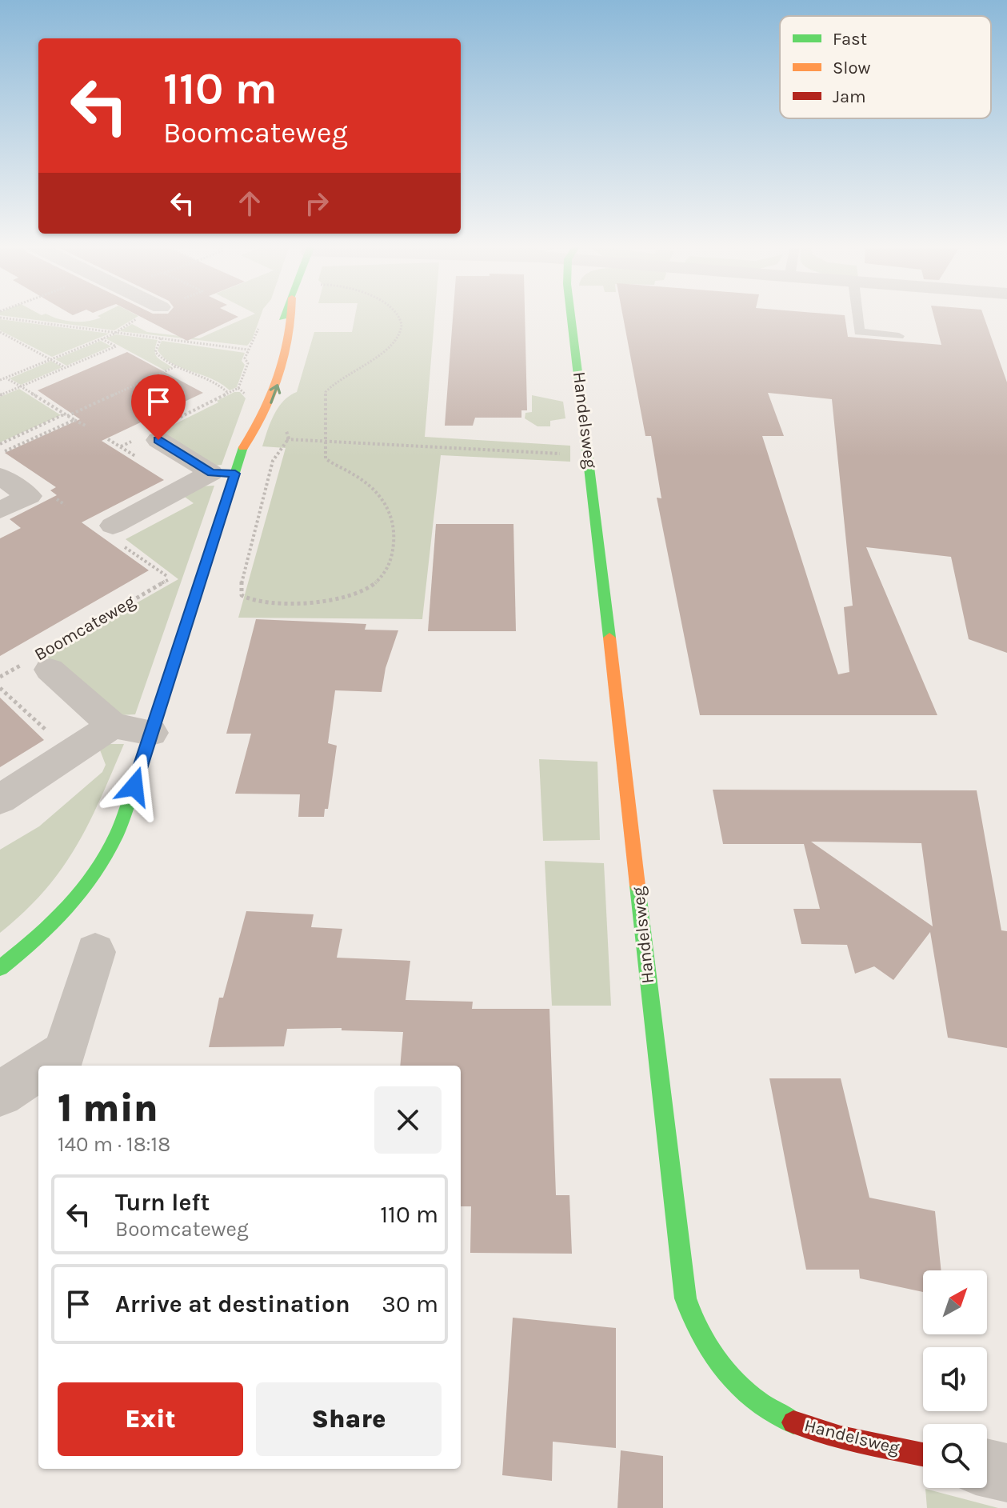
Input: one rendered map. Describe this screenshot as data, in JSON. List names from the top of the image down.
{
  "streets": {
    "street": ["Handelsweg", "Boomcateweg"]
  },
  "legend": ["Fast", "Slow", "Jam"],
  "north": "top right",
  "page": {
    "turn": ["110 m", "Boomcateweg"],
    "heading": ["1 min", "140 m · 18:18"],
    "list": [
      {
        "name": "Turn left",
        "note": "Boomcateweg",
        "value": "110 m"
      },
      {
        "name": "Arrive at destination",
        "value": "30 m"
      }
    ],
    "buttons": ["Exit", "Share"]
  }
}
